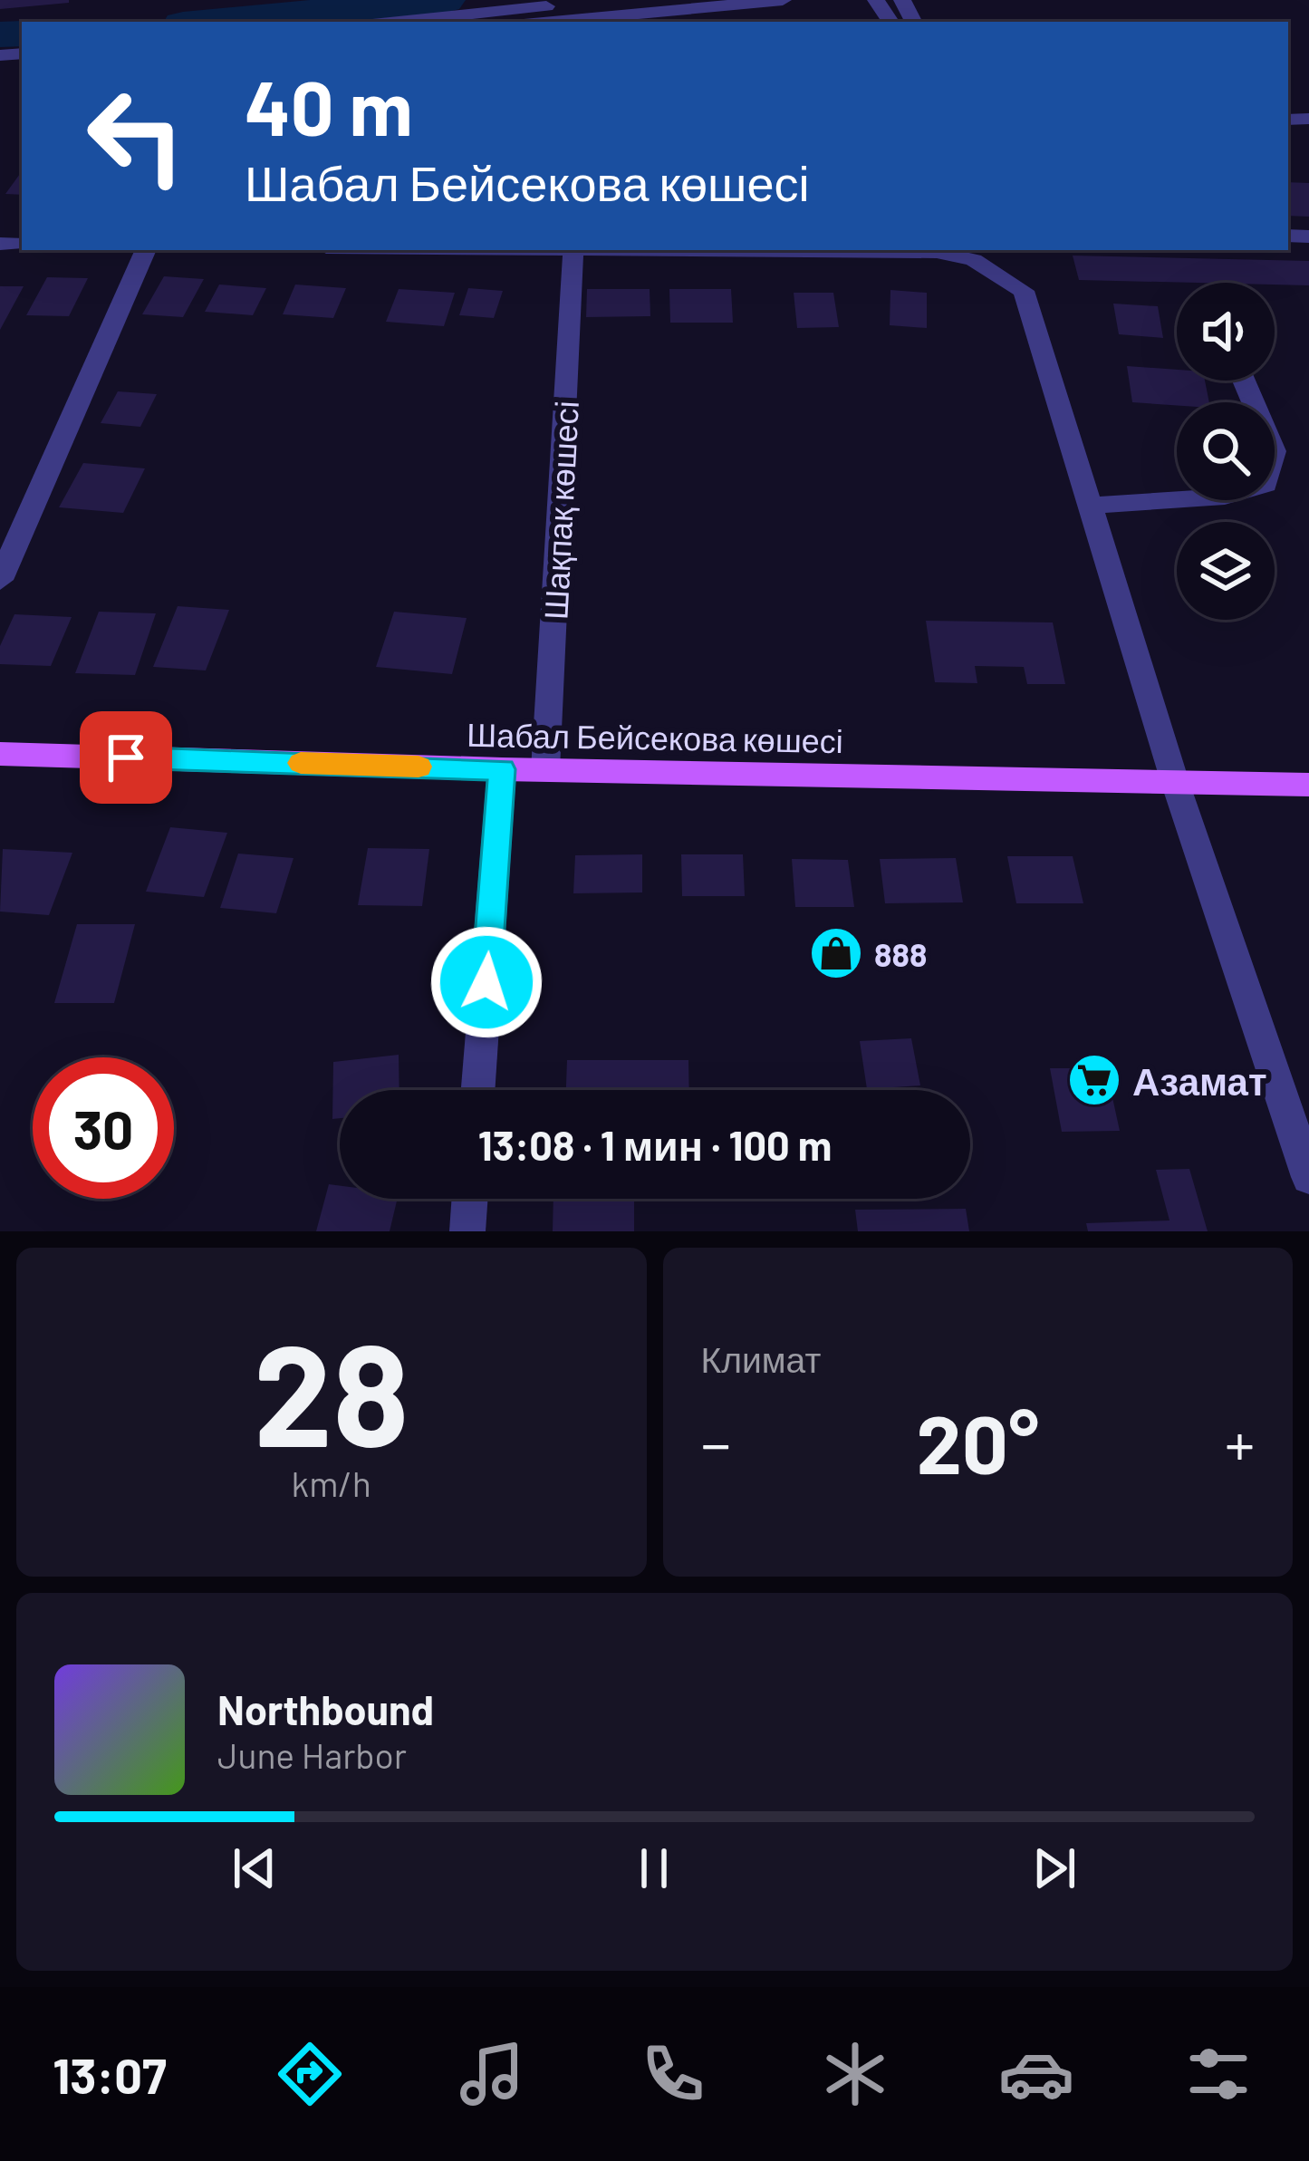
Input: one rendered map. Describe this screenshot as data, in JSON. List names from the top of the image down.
{
  "streets": {
    "main road": ["Шабал Бейсекова көшесі"],
    "street": ["Шақпақ көшесі"]
  },
  "crossings": [
    ["Шақпақ көшесі", "Шабал Бейсекова көшесі"]
  ],
  "places": {
    "shop": ["888"],
    "supermarket": ["Азамат"]
  },
  "page": {
    "turn": ["40 m", "Шабал Бейсекова көшесі"],
    "limit": "30",
    "trip": "13:08 · 1 мин · 100 m",
    "tile": [
      ["28", "km/h"],
      "Климат"
    ],
    "heat": ["−", "20°", "+"],
    "song": ["Northbound", "June Harbor"],
    "tabs": "13:07"
  }
}
